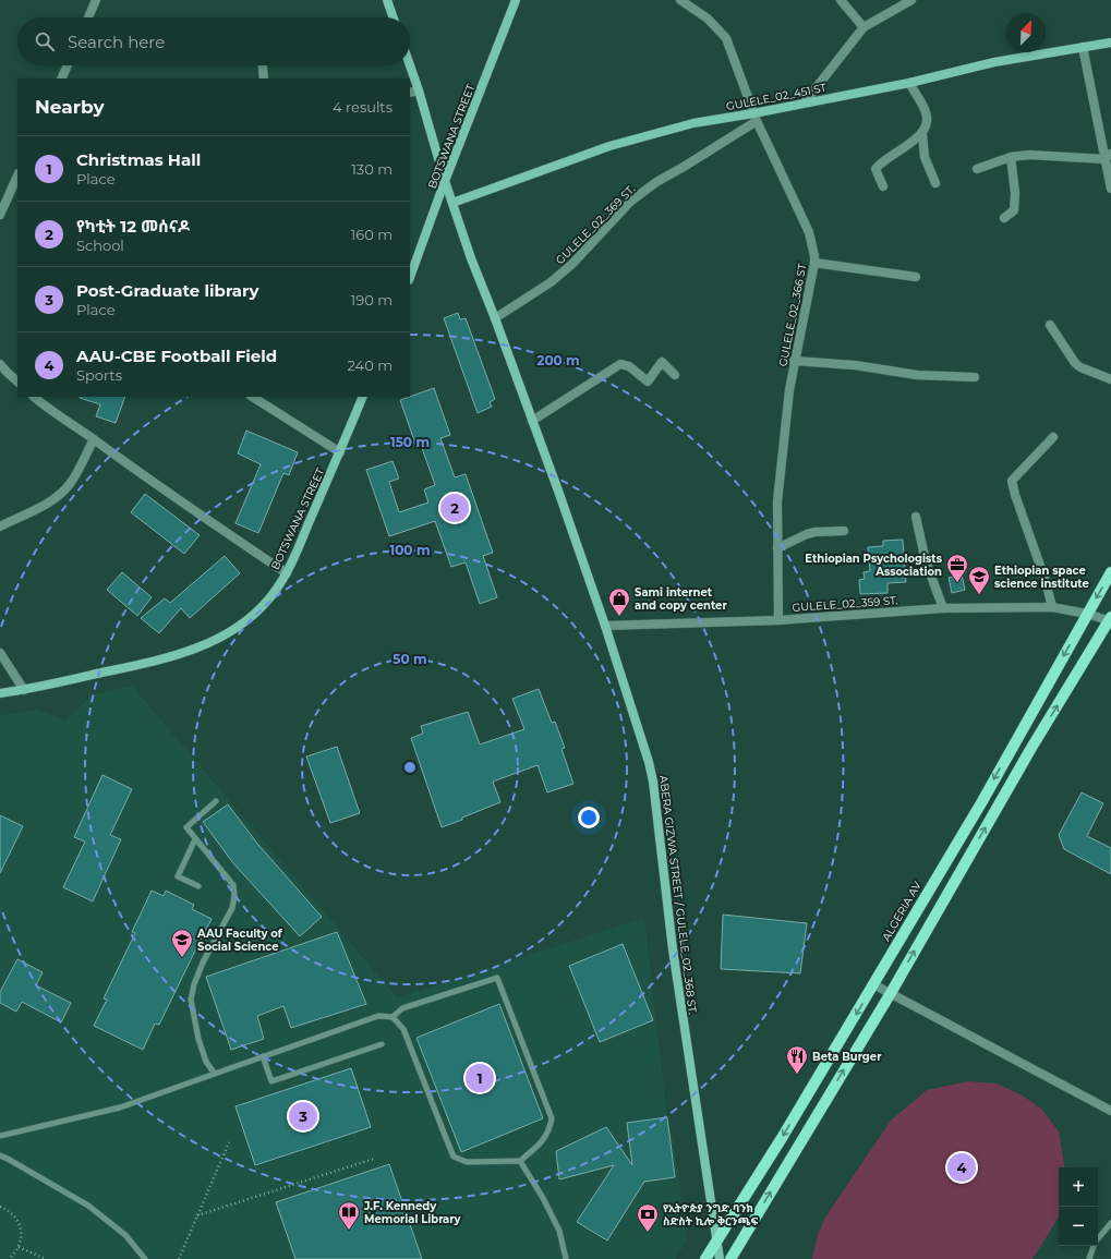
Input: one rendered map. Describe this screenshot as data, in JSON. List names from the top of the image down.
{
  "streets": {
    "main road": [
      "GULELE_02_451 ST",
      "BOTSWANA STREET",
      "ABERA GIZWA STREET / GULELE_02_368 ST.",
      "ALGERIA AV"
    ],
    "street": ["GULELE_02_369 ST.", "GULELE_02_366 ST", "GULELE_02_359 ST."]
  },
  "crossings": [
    ["GULELE_02_451 ST", "GULELE_02_369 ST."],
    ["GULELE_02_451 ST", "GULELE_02_366 ST"],
    ["GULELE_02_451 ST", "ABERA GIZWA STREET / GULELE_02_368 ST."],
    ["BOTSWANA STREET", "ABERA GIZWA STREET / GULELE_02_368 ST."],
    ["GULELE_02_369 ST.", "GULELE_02_366 ST"],
    ["GULELE_02_369 ST.", "ABERA GIZWA STREET / GULELE_02_368 ST."],
    ["GULELE_02_366 ST", "GULELE_02_359 ST."],
    ["GULELE_02_359 ST.", "ABERA GIZWA STREET / GULELE_02_368 ST."],
    ["GULELE_02_359 ST.", "ALGERIA AV"],
    ["ABERA GIZWA STREET / GULELE_02_368 ST.", "ALGERIA AV"]
  ],
  "places": {
    "office": ["Ethiopian Psychologists Association"],
    "school or university": ["Ethiopian space science institute", "AAU Faculty of Social Science"],
    "shop": ["Sami internet and copy center"],
    "restaurant": ["Beta Burger"],
    "library": ["J.F. Kennedy Memorial Library"],
    "bank": ["የኢትዮጵያ ንግድ ባንክ ስድስት ኪሎ ቅርንጫፍ"]
  },
  "north": "top right",
  "page": {
    "search": "Search here",
    "heading": ["Nearby", "4 results"],
    "list": [
      {
        "mark": "1",
        "name": "Christmas Hall",
        "note": "Place",
        "value": "130 m"
      },
      {
        "mark": "2",
        "name": "የካቲት 12 መሰናዶ",
        "note": "School",
        "value": "160 m"
      },
      {
        "mark": "3",
        "name": "Post-Graduate library",
        "note": "Place",
        "value": "190 m"
      },
      {
        "mark": "4",
        "name": "AAU-CBE Football Field",
        "note": "Sports",
        "value": "240 m"
      }
    ],
    "pins": [
      "2",
      "1",
      "3",
      "4"
    ],
    "map_buttons": ["+", "−"]
  },
  "rings": [
    "200 m",
    "150 m",
    "100 m",
    "50 m"
  ]
}
